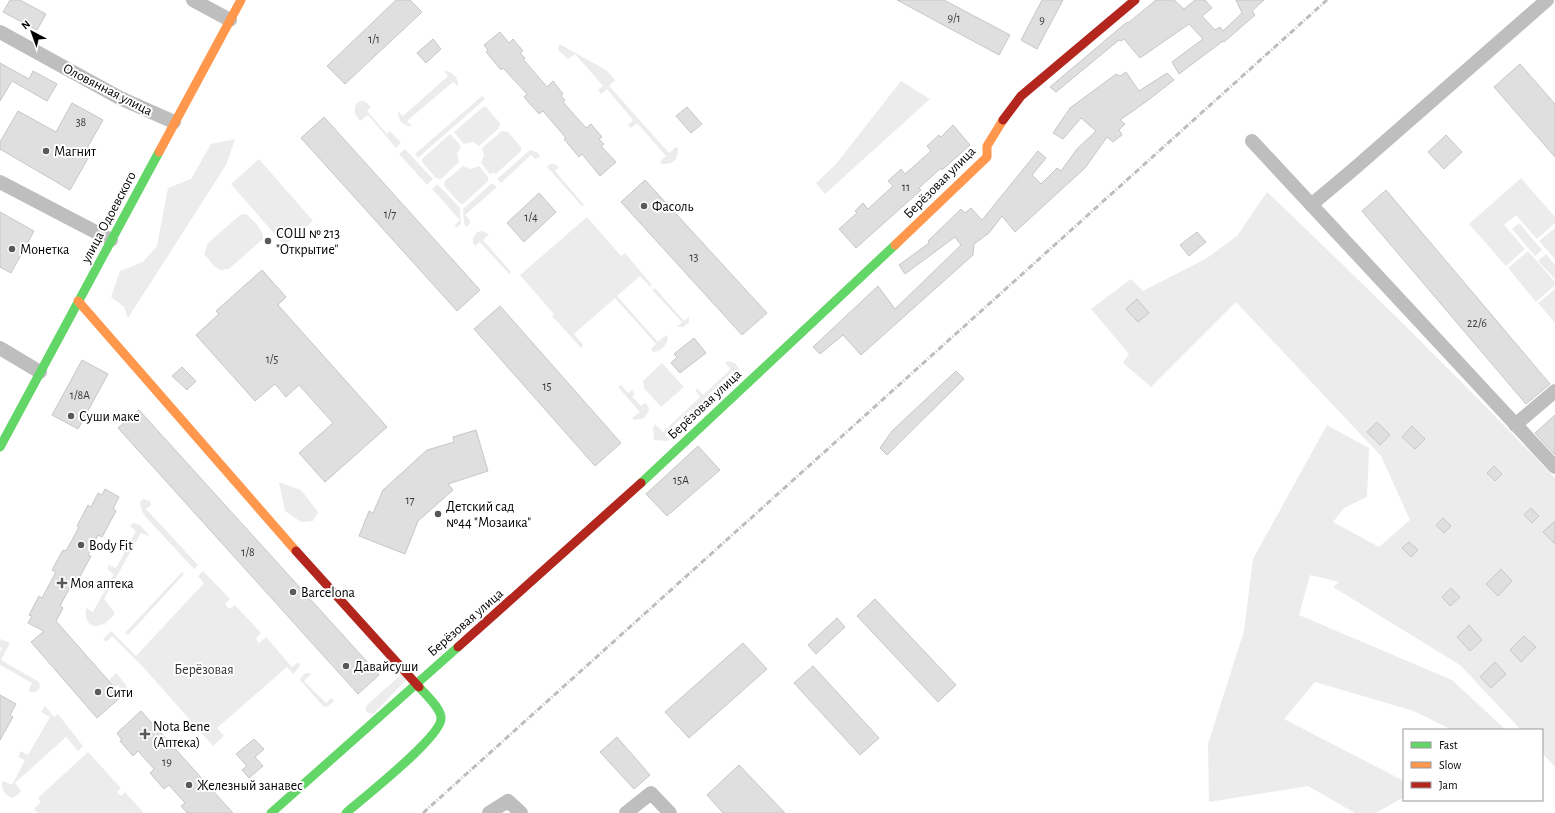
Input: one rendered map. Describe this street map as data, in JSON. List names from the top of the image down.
{
  "streets": {
    "street": ["Оловянная улица", "Берёзовая улица", "улица Одоевского"]
  },
  "crossings": [
    ["Оловянная улица", "улица Одоевского"]
  ],
  "parks": ["Берёзовая"],
  "places": {
    "other": [
      "Магнит",
      "Фасоль",
      "СОШ № 213 \"Открытие\"",
      "Монетка",
      "Суши маке",
      "Детский сад №44 \"Мозаика\"",
      "Body Fit",
      "Barcelona",
      "Давайсуши",
      "Сити",
      "Железный занавес"
    ],
    "health": ["Моя аптека", "Nota Bene (Аптека)"]
  },
  "house_numbers": [
    "9/1",
    "9",
    "1/1",
    "38",
    "11",
    "1/7",
    "1/4",
    "13",
    "22/6",
    "1/5",
    "15",
    "1/8А",
    "15А",
    "17",
    "1/8",
    "19"
  ],
  "legend": ["Fast", "Slow", "Jam"],
  "north": "top left"
}
